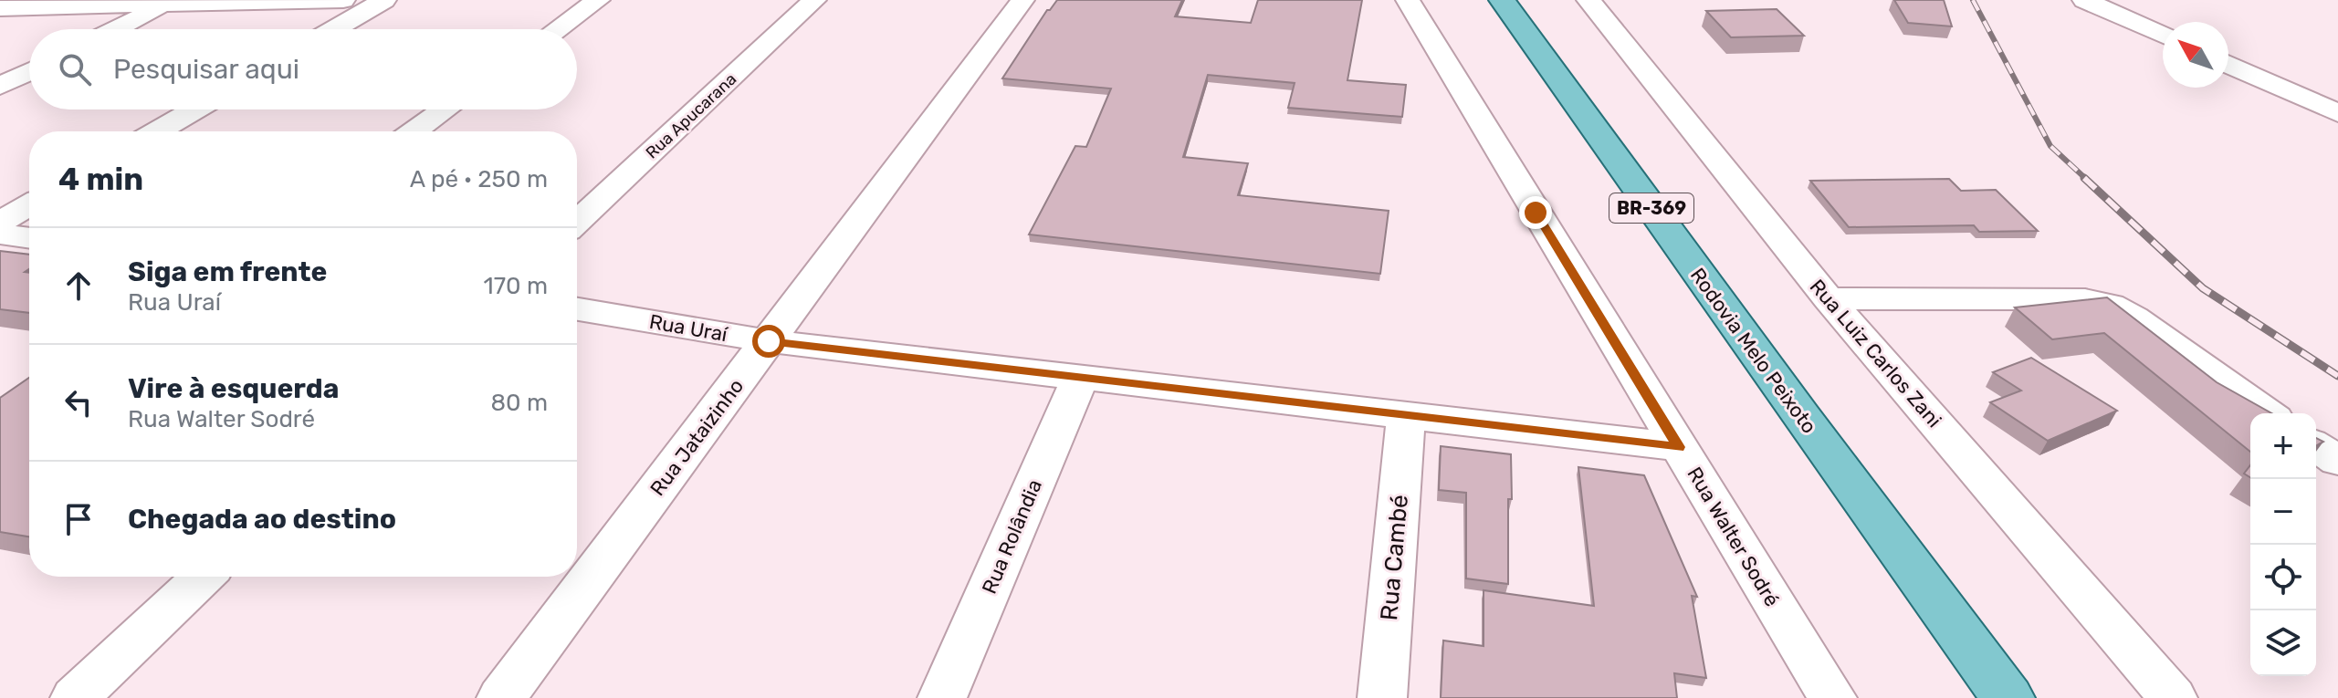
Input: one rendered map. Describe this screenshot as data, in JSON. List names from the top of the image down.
{
  "streets": {
    "main road": ["BR-369", "Rodovia Melo Peixoto"],
    "street": [
      "Rua Apucarana",
      "Rua Uraí",
      "Rua Luiz Carlos Zani",
      "Rua Jataizinho",
      "Rua Rolândia",
      "Rua Walter Sodré",
      "Rua Cambé"
    ]
  },
  "crossings": [
    ["Rua Uraí", "Rua Jataizinho"],
    ["Rua Uraí", "Rua Rolândia"],
    ["Rua Uraí", "Rua Walter Sodré"],
    ["Rua Uraí", "Rua Cambé"]
  ],
  "north": "top left",
  "page": {
    "search": "Pesquisar aqui",
    "heading": ["4 min", "A pé · 250 m"],
    "list": [
      ["Siga em frente", "Rua Uraí", "170 m"],
      ["Vire à esquerda", "Rua Walter Sodré", "80 m"],
      "Chegada ao destino"
    ],
    "map_buttons": ["+", "−"]
  }
}
